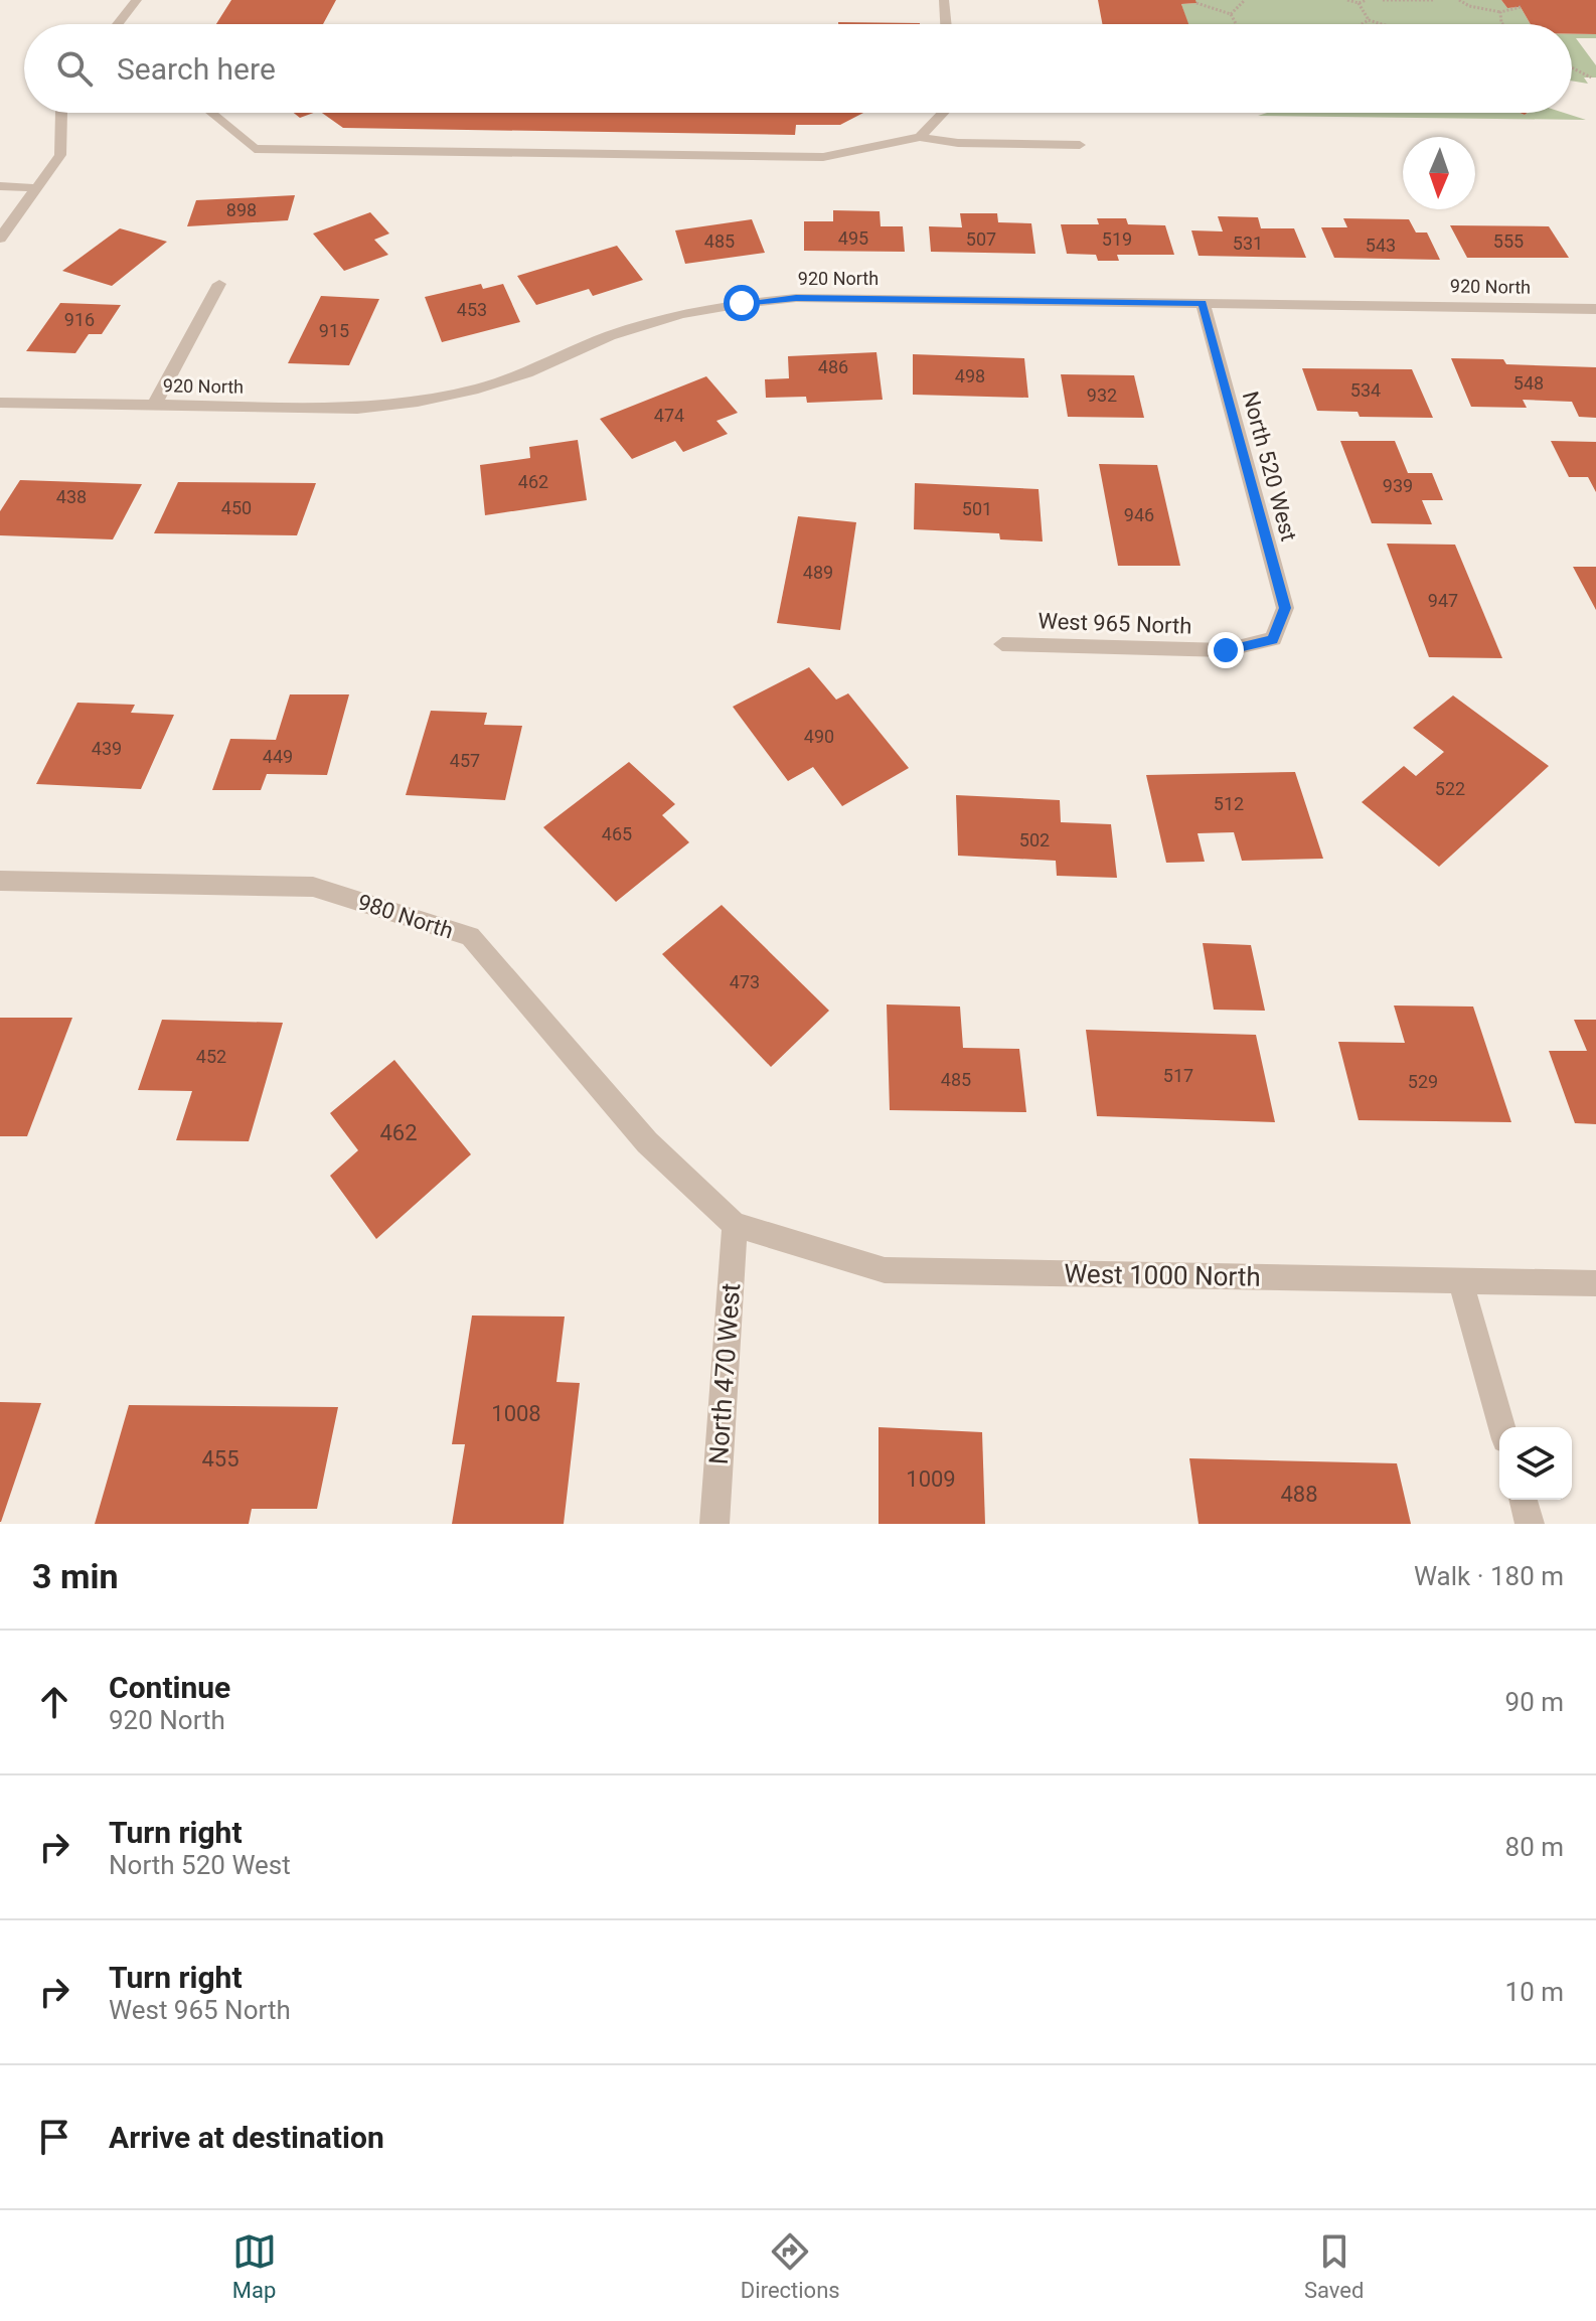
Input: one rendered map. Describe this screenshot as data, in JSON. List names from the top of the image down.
{
  "streets": {
    "street": [
      "920 North",
      "North 520 West",
      "West 965 North",
      "980 North",
      "West 1000 North",
      "North 470 West"
    ]
  },
  "crossings": [
    ["920 North", "North 520 West"],
    ["North 520 West", "West 965 North"],
    ["980 North", "West 1000 North"],
    ["980 North", "North 470 West"],
    ["West 1000 North", "North 470 West"]
  ],
  "house_numbers": [
    "898",
    "495",
    "507",
    "519",
    "485",
    "555",
    "531",
    "543",
    "453",
    "916",
    "915",
    "486",
    "498",
    "548",
    "534",
    "932",
    "474",
    "462",
    "939",
    "438",
    "450",
    "501",
    "946",
    "489",
    "947",
    "490",
    "439",
    "449",
    "457",
    "522",
    "512",
    "465",
    "502",
    "473",
    "452",
    "517",
    "485",
    "529",
    "462",
    "1008",
    "455",
    "1009",
    "488"
  ],
  "north": "bottom",
  "page": {
    "search": "Search here",
    "heading": ["3 min", "Walk · 180 m"],
    "list": [
      ["Continue", "920 North", "90 m"],
      ["Turn right", "North 520 West", "80 m"],
      ["Turn right", "West 965 North", "10 m"],
      "Arrive at destination"
    ],
    "nav": ["Map", "Directions", "Saved"]
  }
}
